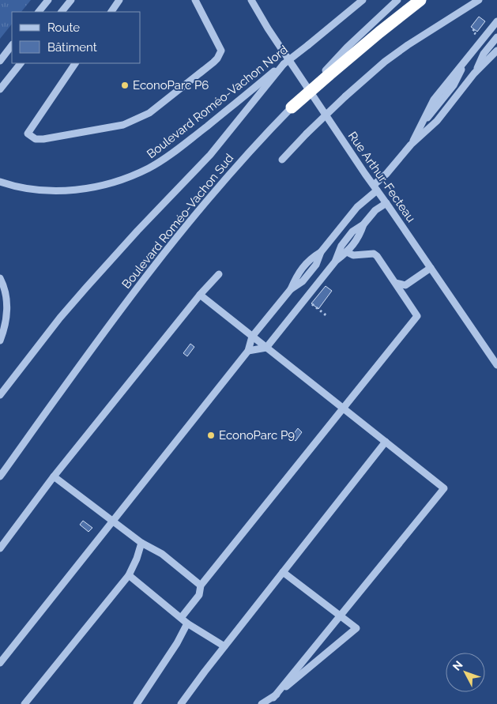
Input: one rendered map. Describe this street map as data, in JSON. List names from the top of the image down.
{
  "streets": {
    "street": ["Boulevard Roméo-Vachon Nord", "Rue Arthur-Fecteau", "Boulevard Roméo-Vachon Sud"]
  },
  "places": ["EconoParc P6", "EconoParc P9"],
  "legend": ["Route", "Bâtiment"],
  "north": "top left"
}
